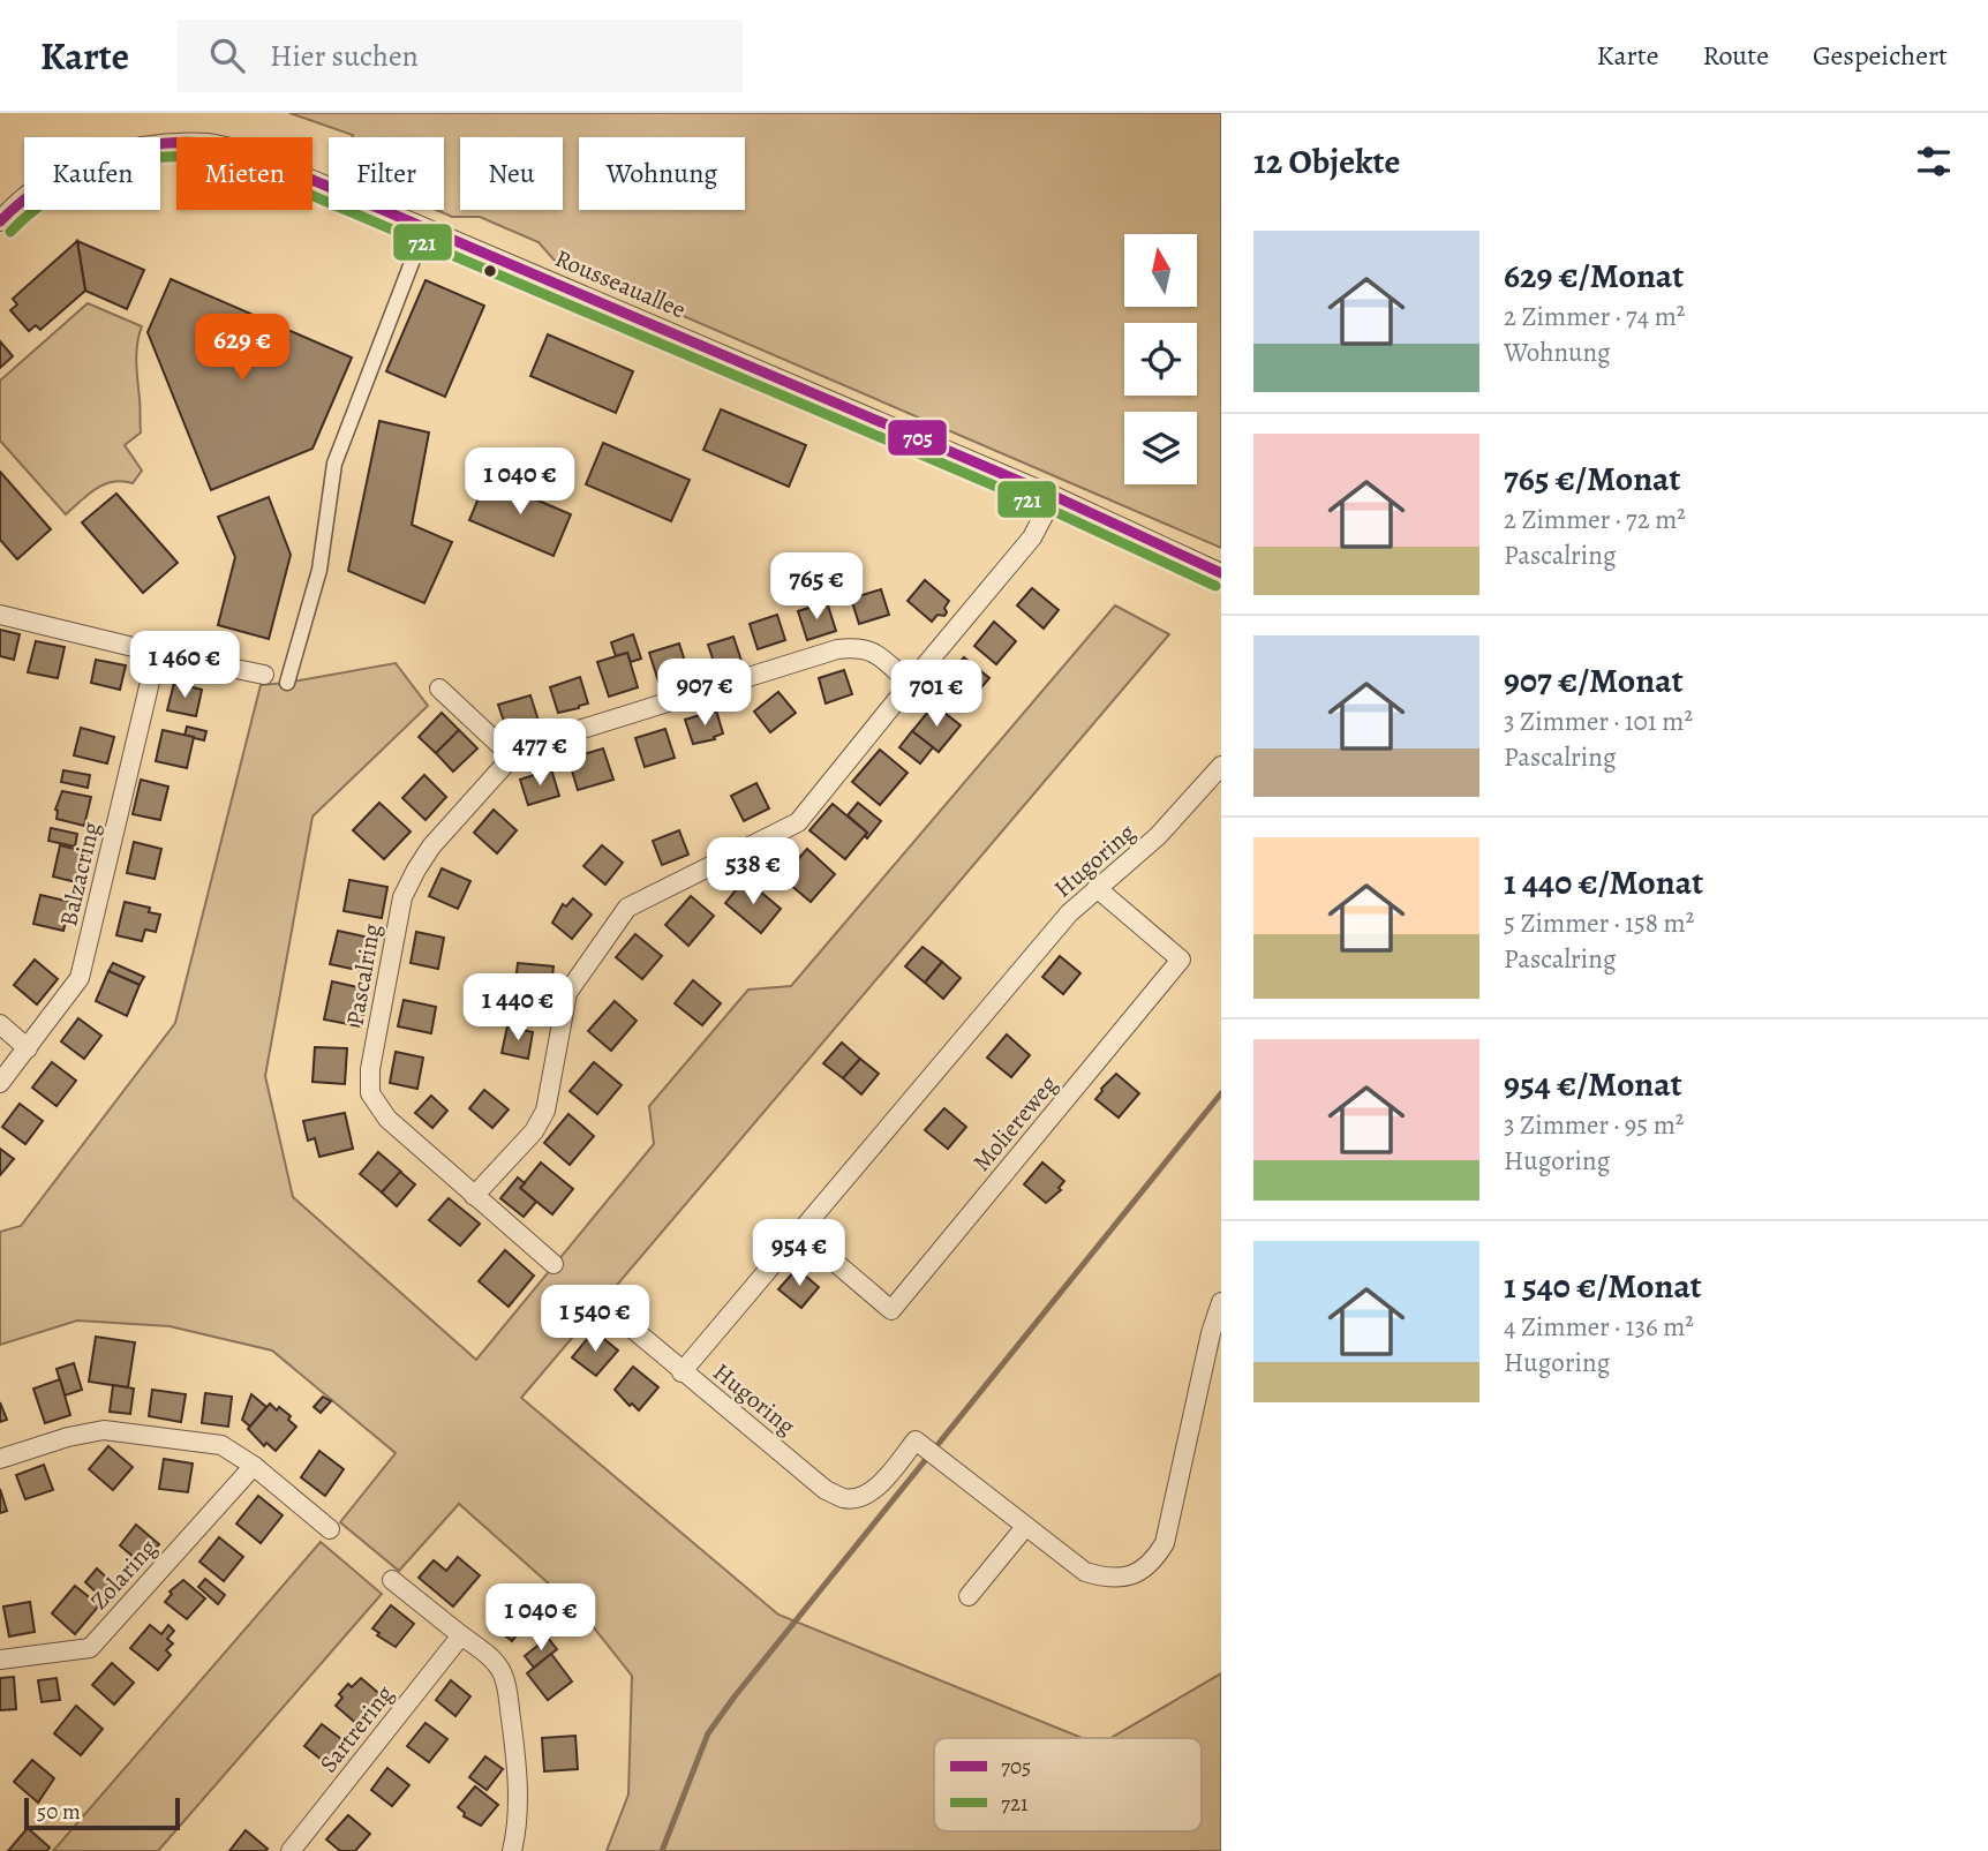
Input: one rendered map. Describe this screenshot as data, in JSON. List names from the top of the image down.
{
  "streets": {
    "street": [
      "Rousseauallee",
      "Hugoring",
      "Balzacring",
      "Pascalring",
      "Moliereweg",
      "Zolaring",
      "Sartrering"
    ]
  },
  "crossings": [
    ["Hugoring", "Moliereweg"]
  ],
  "lines": ["transit line 705", "transit line 721"],
  "legend": ["705", "721"],
  "scale_bar": "50 m",
  "north": "top",
  "page": {
    "header": "Karte",
    "search": "Hier suchen",
    "nav": ["Karte", "Route", "Gespeichert"],
    "heading": "12 Objekte",
    "chip": [
      "Kaufen",
      "Mieten",
      "Filter",
      "Neu",
      "Wohnung"
    ],
    "list": [
      {
        "name": "629 €/Monat",
        "note": "2 Zimmer · 74 m² · Wohnung"
      },
      {
        "name": "765 €/Monat",
        "note": "2 Zimmer · 72 m² · Pascalring"
      },
      {
        "name": "907 €/Monat",
        "note": "3 Zimmer · 101 m² · Pascalring"
      },
      {
        "name": "1 440 €/Monat",
        "note": "5 Zimmer · 158 m² · Pascalring"
      },
      {
        "name": "954 €/Monat",
        "note": "3 Zimmer · 95 m² · Hugoring"
      },
      {
        "name": "1 540 €/Monat",
        "note": "4 Zimmer · 136 m² · Hugoring"
      }
    ],
    "price": [
      "629 €",
      "1 040 €",
      "765 €",
      "1 460 €",
      "907 €",
      "701 €",
      "477 €",
      "538 €",
      "1 440 €",
      "954 €",
      "1 540 €",
      "1 040 €"
    ],
    "scale": "50 m"
  }
}
